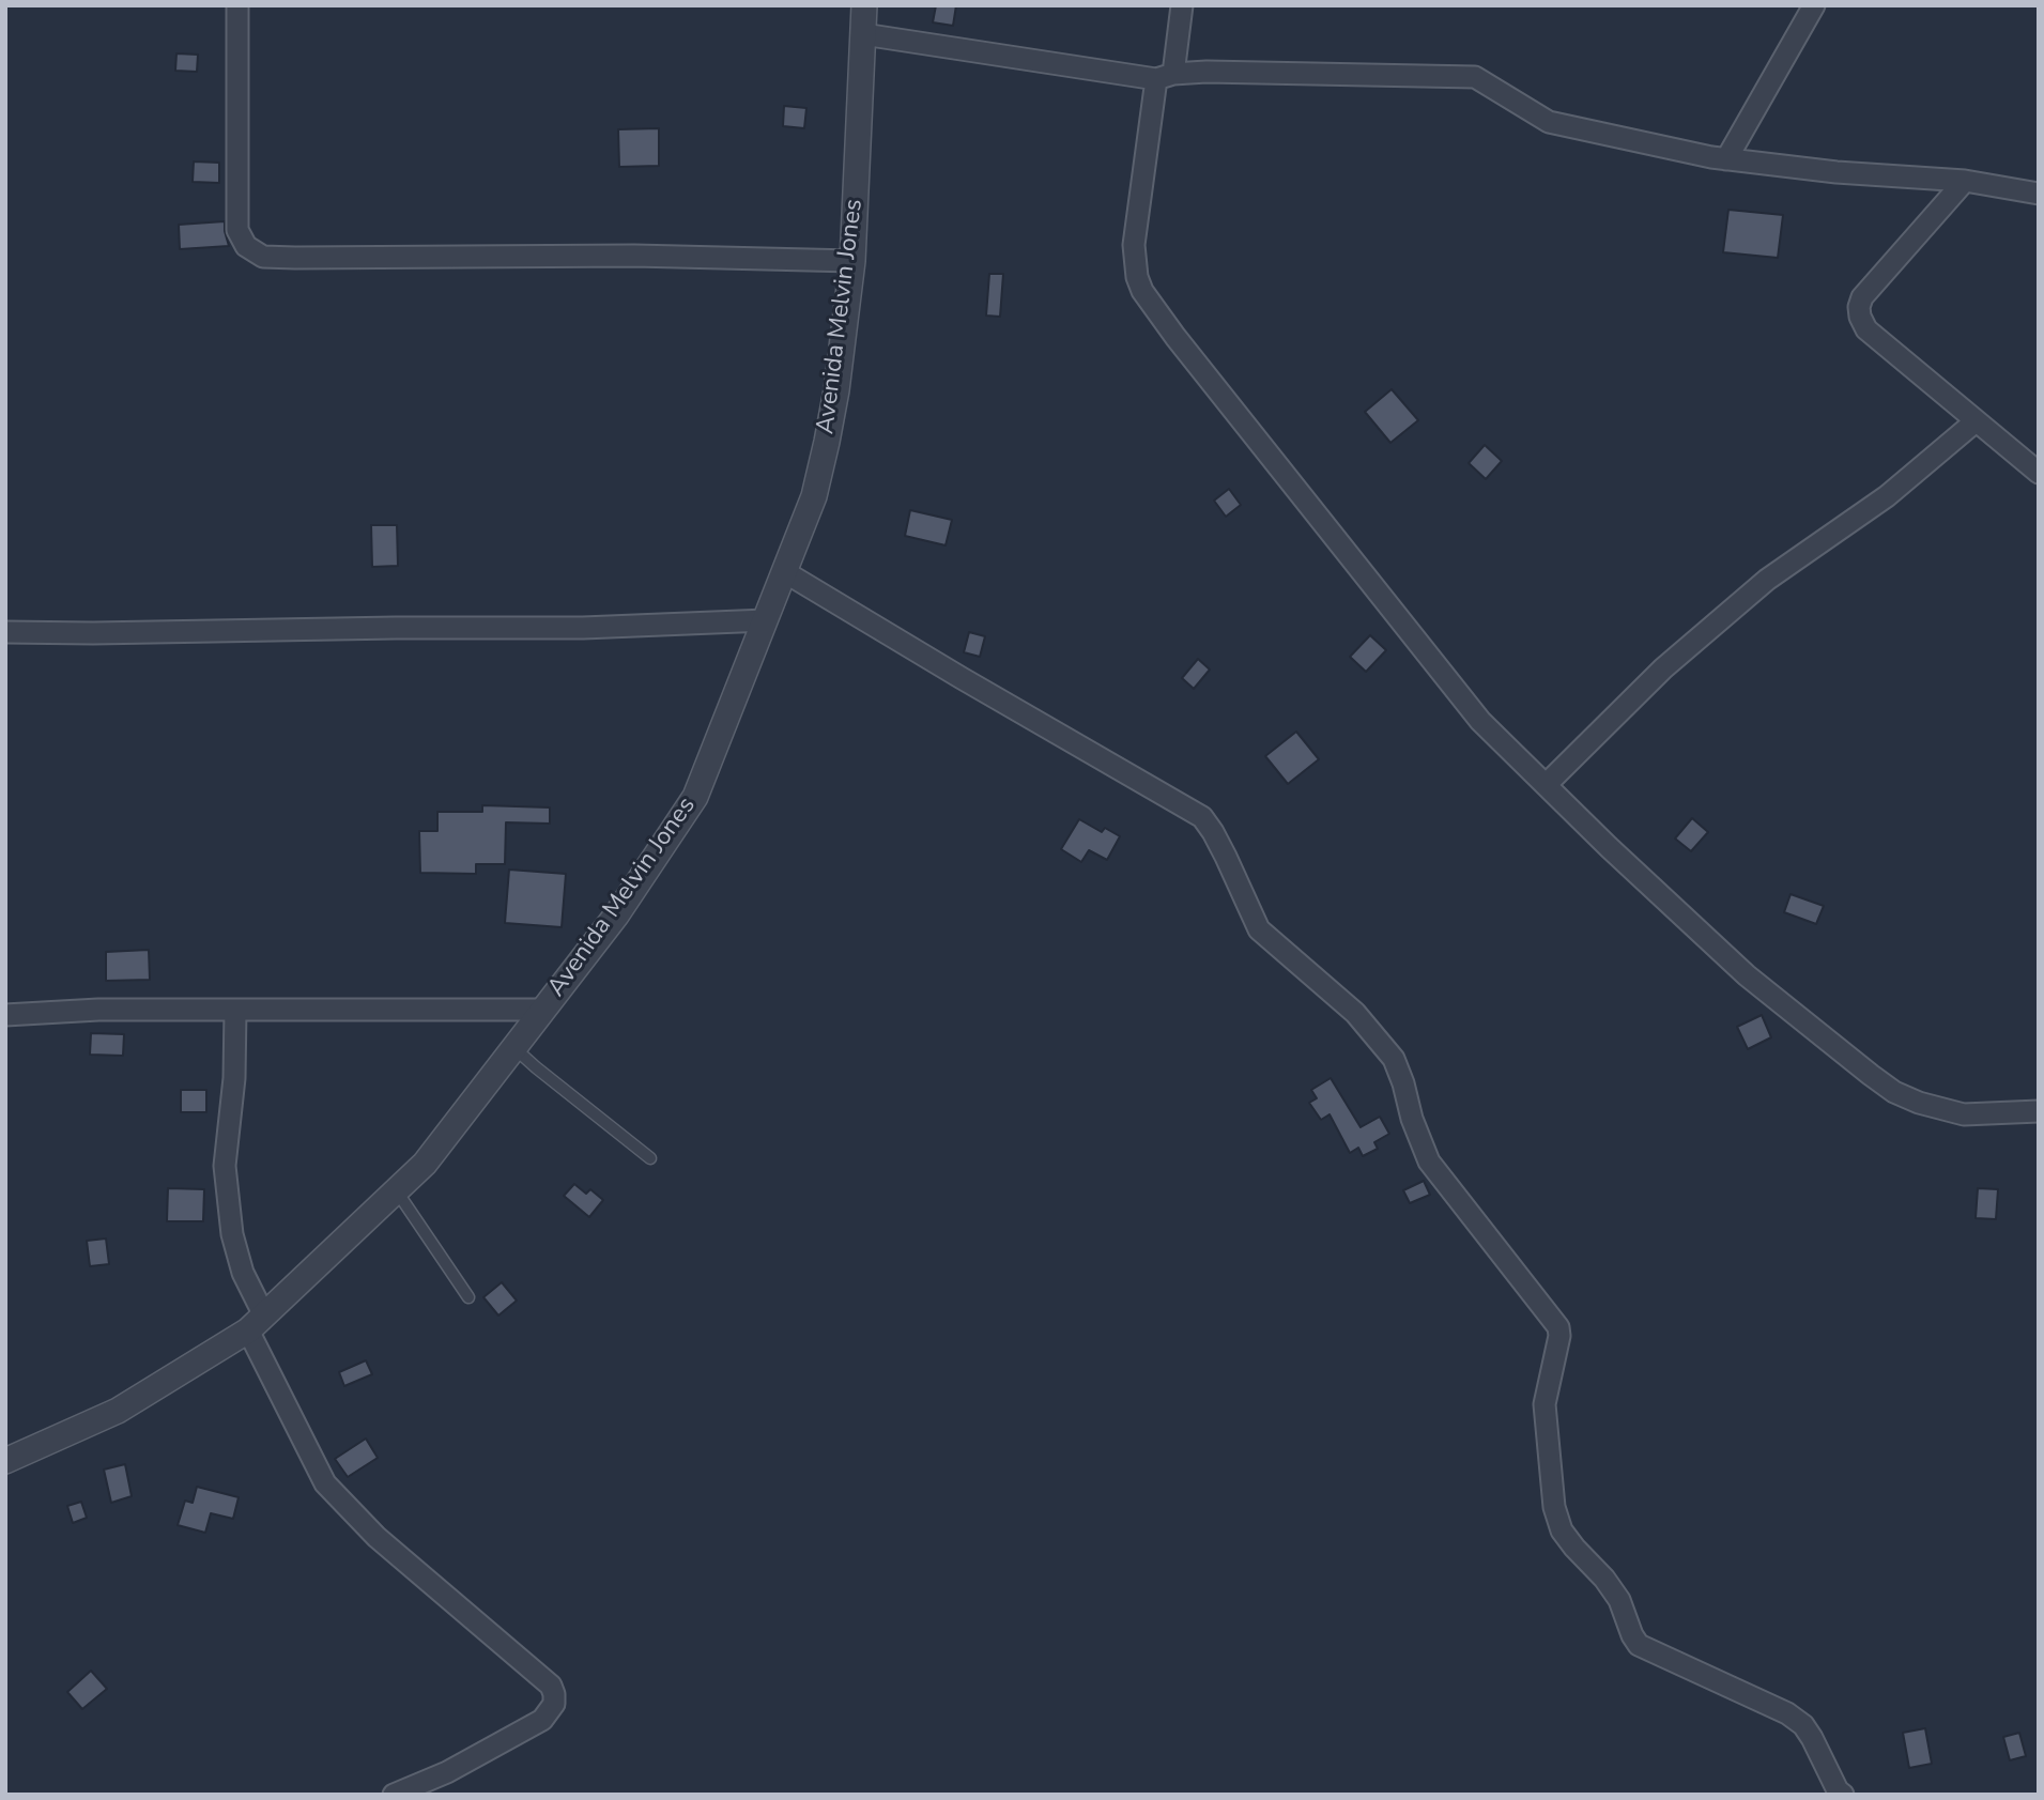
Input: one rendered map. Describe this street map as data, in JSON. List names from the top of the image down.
{
  "streets": {
    "street": ["Avenida Melvin Jones"]
  }
}
